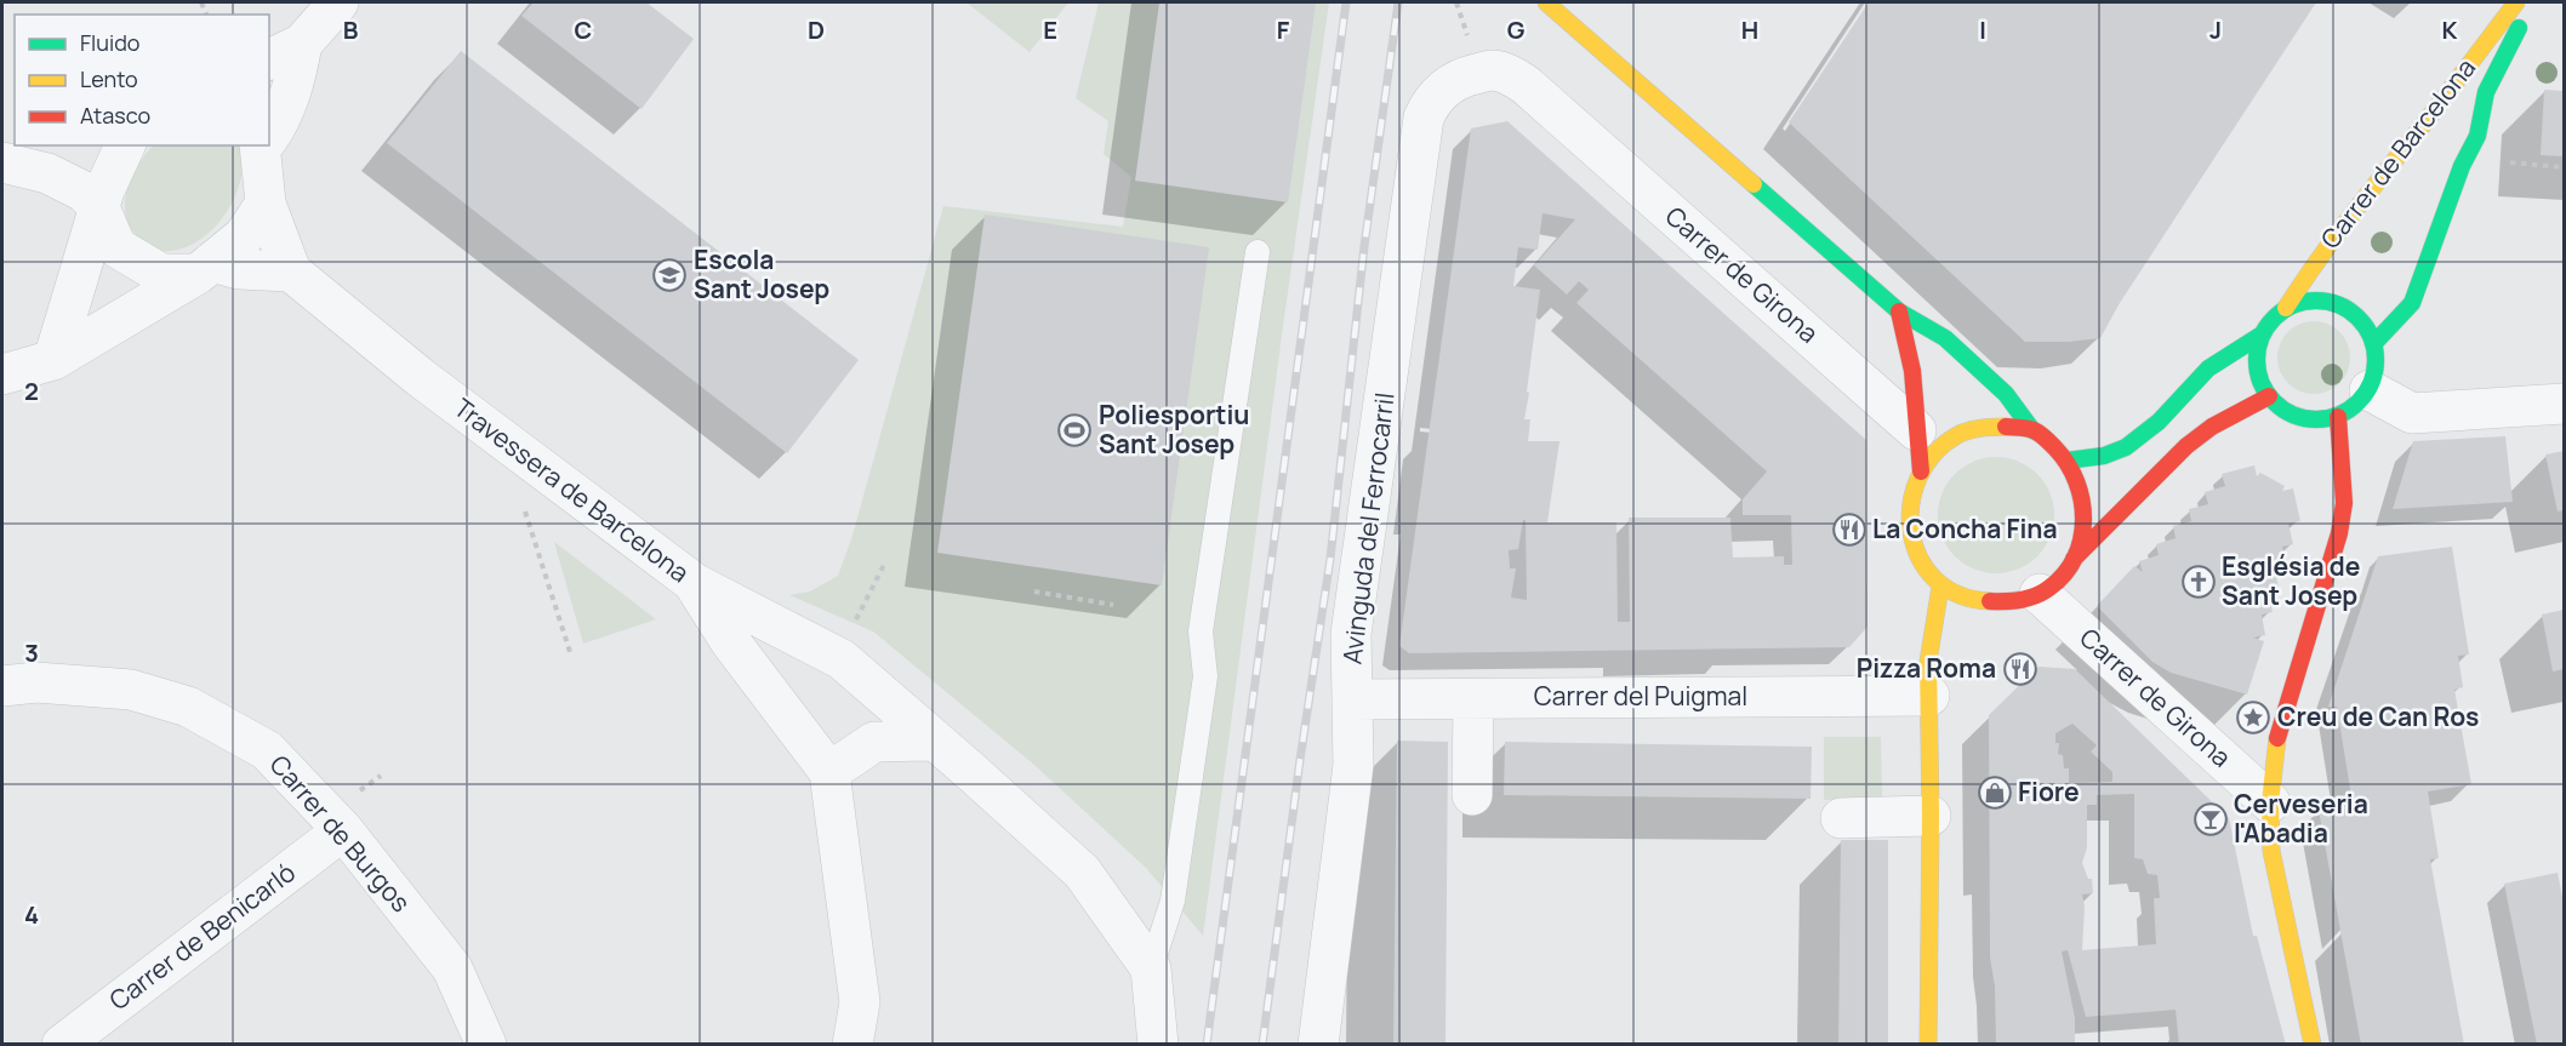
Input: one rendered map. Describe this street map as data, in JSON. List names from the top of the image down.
{
  "streets": {
    "street": [
      "Carrer de Barcelona",
      "Carrer de Girona",
      "Travessera de Barcelona",
      "Avinguda del Ferrocarril",
      "Carrer del Puigmal",
      "Carrer de Burgos",
      "Carrer de Benicarló"
    ]
  },
  "crossings": [
    ["Carrer de Barcelona", "Carrer de Girona"],
    ["Carrer de Girona", "Avinguda del Ferrocarril"],
    ["Avinguda del Ferrocarril", "Carrer del Puigmal"],
    ["Carrer de Burgos", "Carrer de Benicarló"]
  ],
  "places": {
    "school or university": ["Escola Sant Josep"],
    "sports": ["Poliesportiu Sant Josep"],
    "restaurant": ["La Concha Fina", "Pizza Roma"],
    "church": ["Església de Sant Josep"],
    "place": ["Creu de Can Ros"],
    "shop": ["Fiore"],
    "bar": ["Cerveseria l'Abadia"]
  },
  "legend": ["Fluido", "Lento", "Atasco"],
  "grid": {
    "columns": [
      "B",
      "C",
      "D",
      "E",
      "F",
      "G",
      "H",
      "I",
      "J",
      "K"
    ],
    "rows": ["2", "3", "4"]
  }
}
